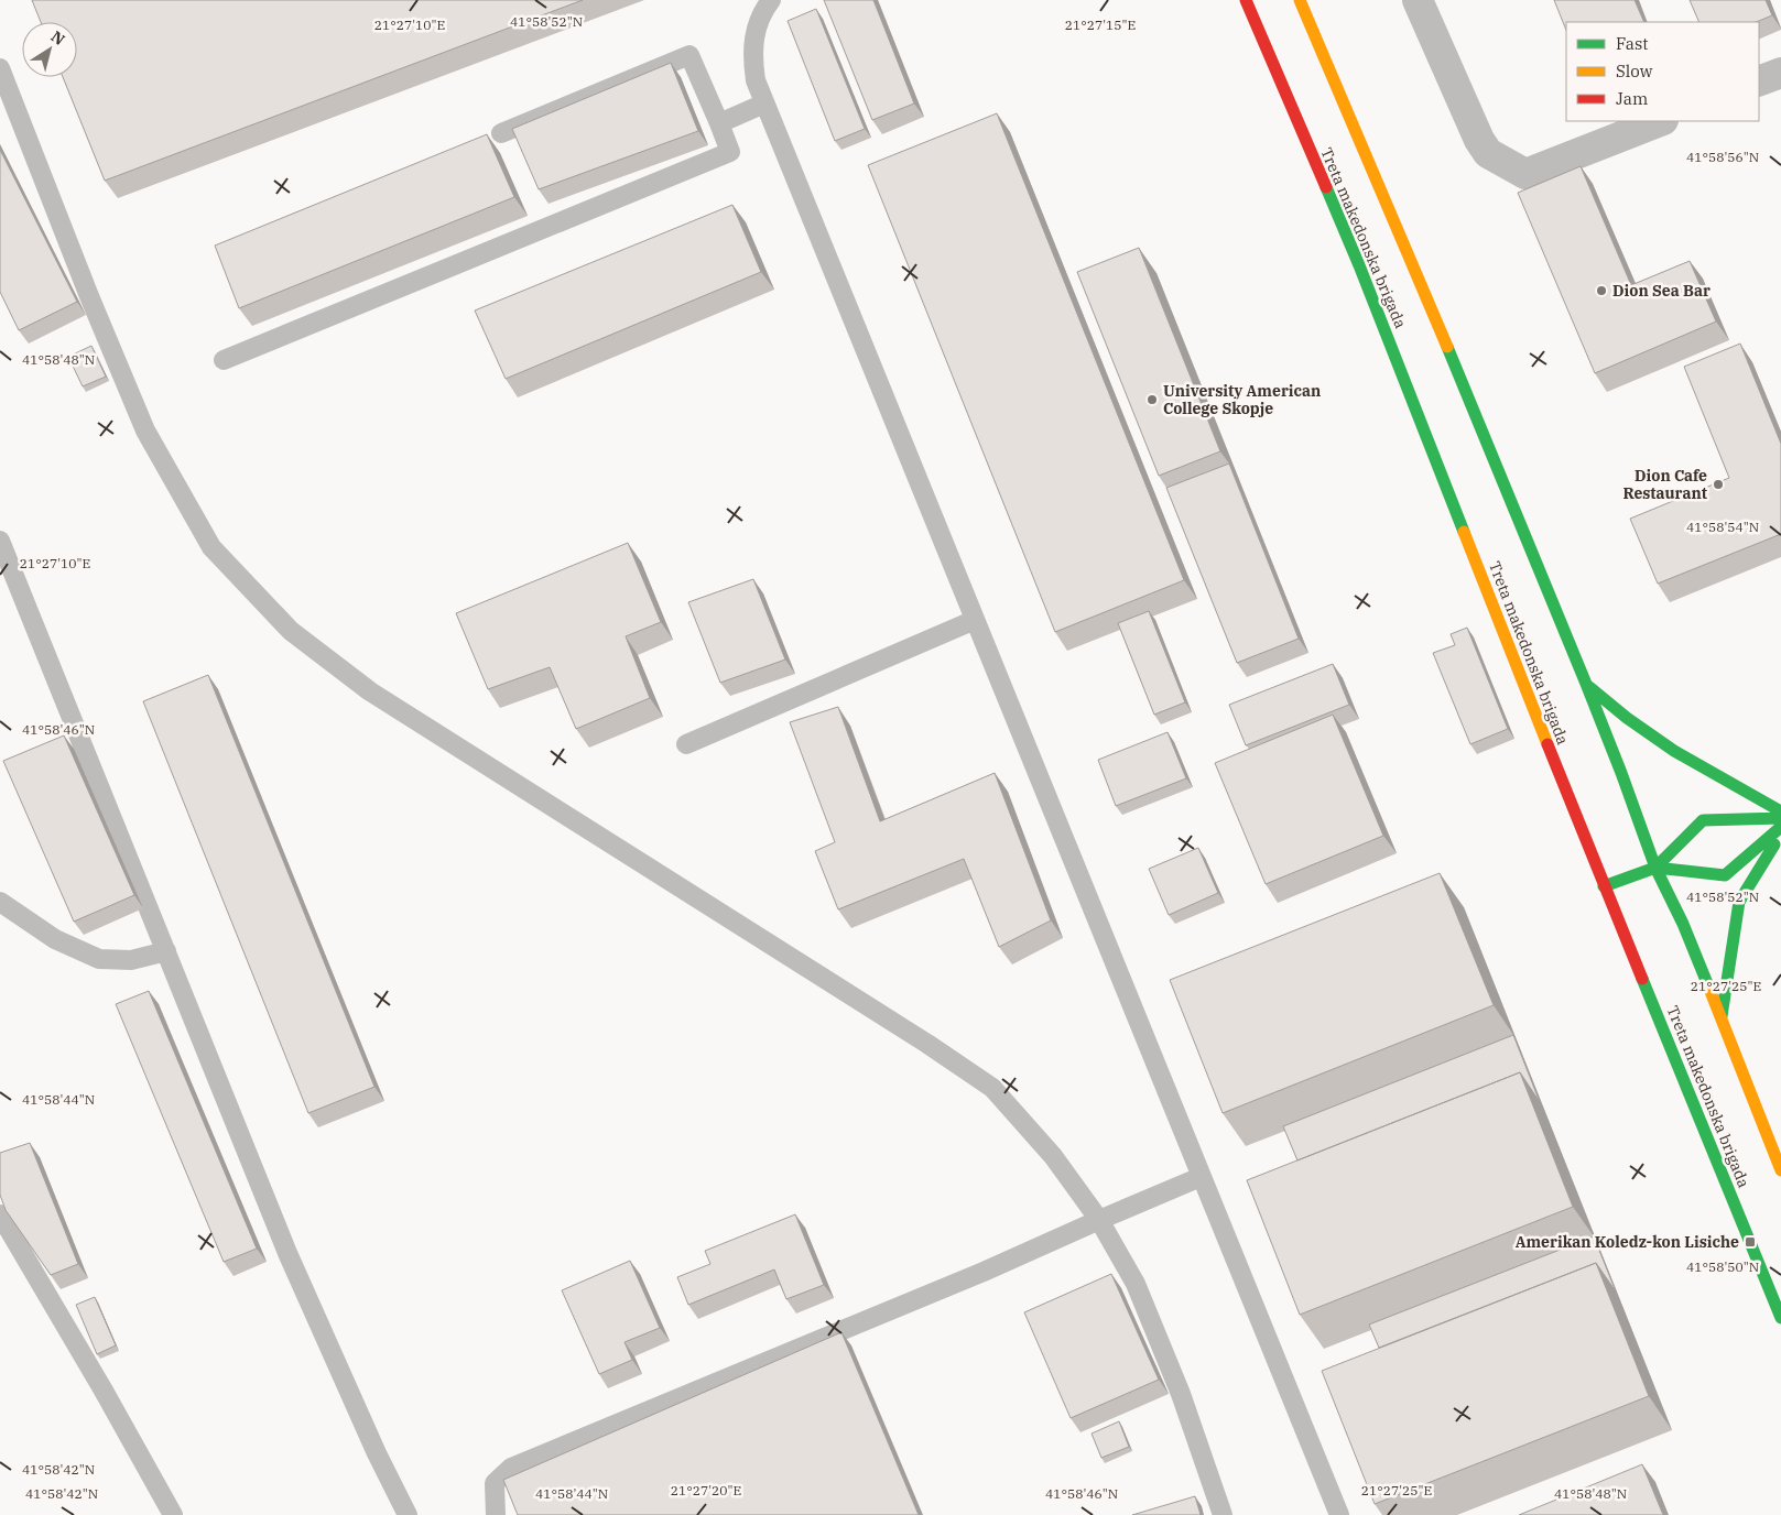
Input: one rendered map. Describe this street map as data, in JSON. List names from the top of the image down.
{
  "streets": {
    "street": ["Treta makedonska brigada"]
  },
  "places": {
    "other": ["Dion Sea Bar", "University American College Skopje", "Dion Cafe Restaurant"],
    "transit": ["Amerikan Koledz-kon Lisiche"]
  },
  "legend": ["Fast", "Slow", "Jam"],
  "north": "top right",
  "coordinates": [
    "41°58'52\"N",
    "21°27'10\"E",
    "21°27'15\"E",
    "41°58'56\"N",
    "41°58'48\"N",
    "41°58'54\"N",
    "41°58'46\"N",
    "21°27'25\"E",
    "41°58'44\"N",
    "41°58'50\"N",
    "41°58'42\"N",
    "21°27'20\"E"
  ]
}
